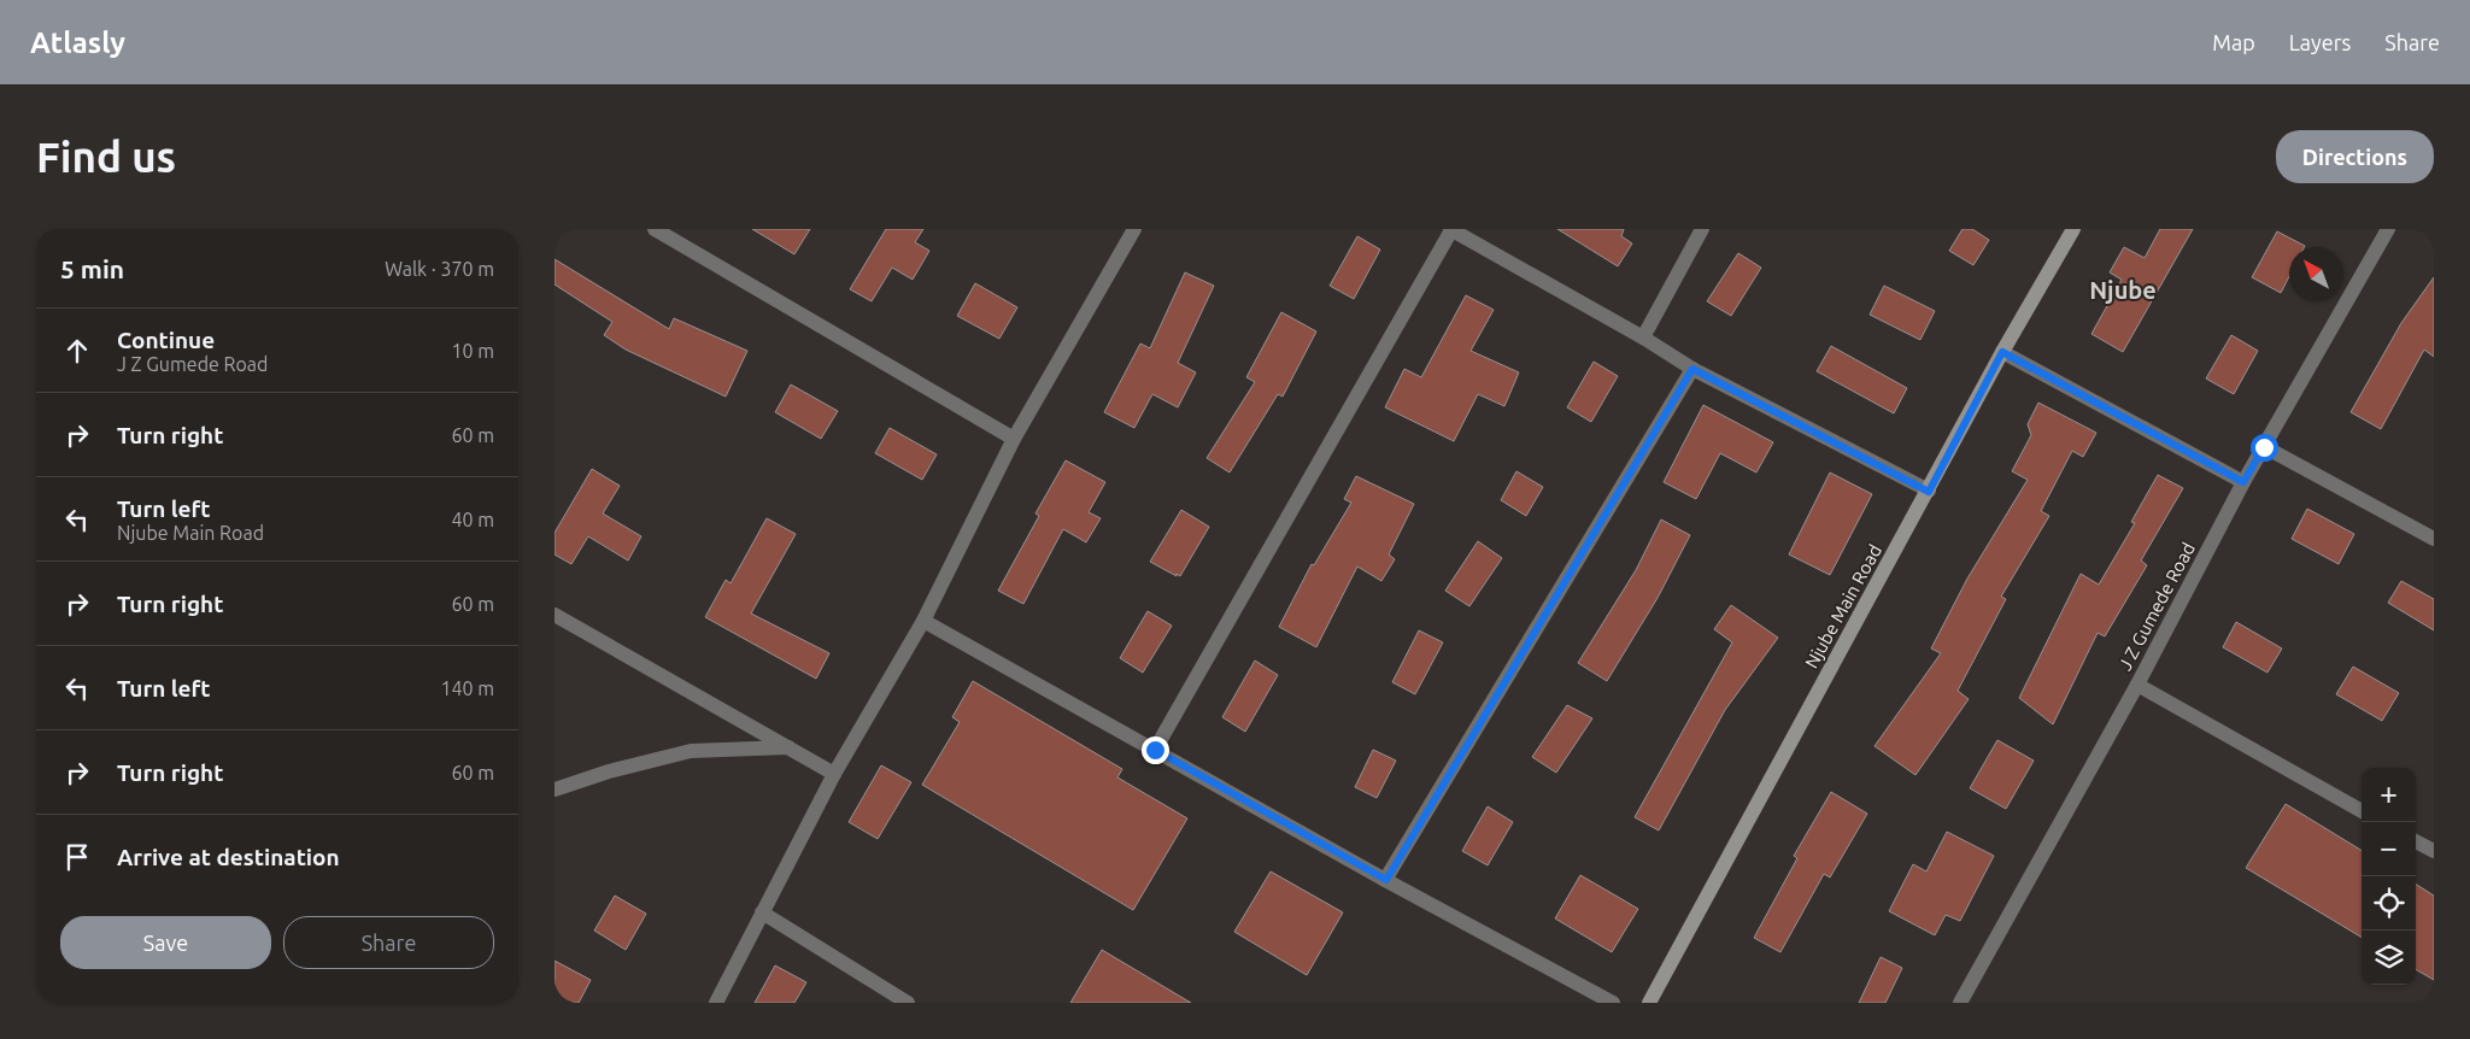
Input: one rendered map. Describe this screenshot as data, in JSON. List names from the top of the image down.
{
  "streets": {
    "street": ["Njube Main Road", "J Z Gumede Road"]
  },
  "districts": ["Njube"],
  "north": "top left",
  "page": {
    "header": "Atlasly",
    "nav": ["Map", "Layers", "Share"],
    "buttons": [
      "Directions",
      ["Save", "Share"]
    ],
    "title": "Find us",
    "heading": ["5 min", "Walk · 370 m"],
    "list": [
      ["Continue", "J Z Gumede Road", "10 m"],
      ["Turn right", "60 m"],
      ["Turn left", "Njube Main Road", "40 m"],
      ["Turn right", "60 m"],
      ["Turn left", "140 m"],
      ["Turn right", "60 m"],
      "Arrive at destination"
    ],
    "map_buttons": ["+", "−"]
  }
}
